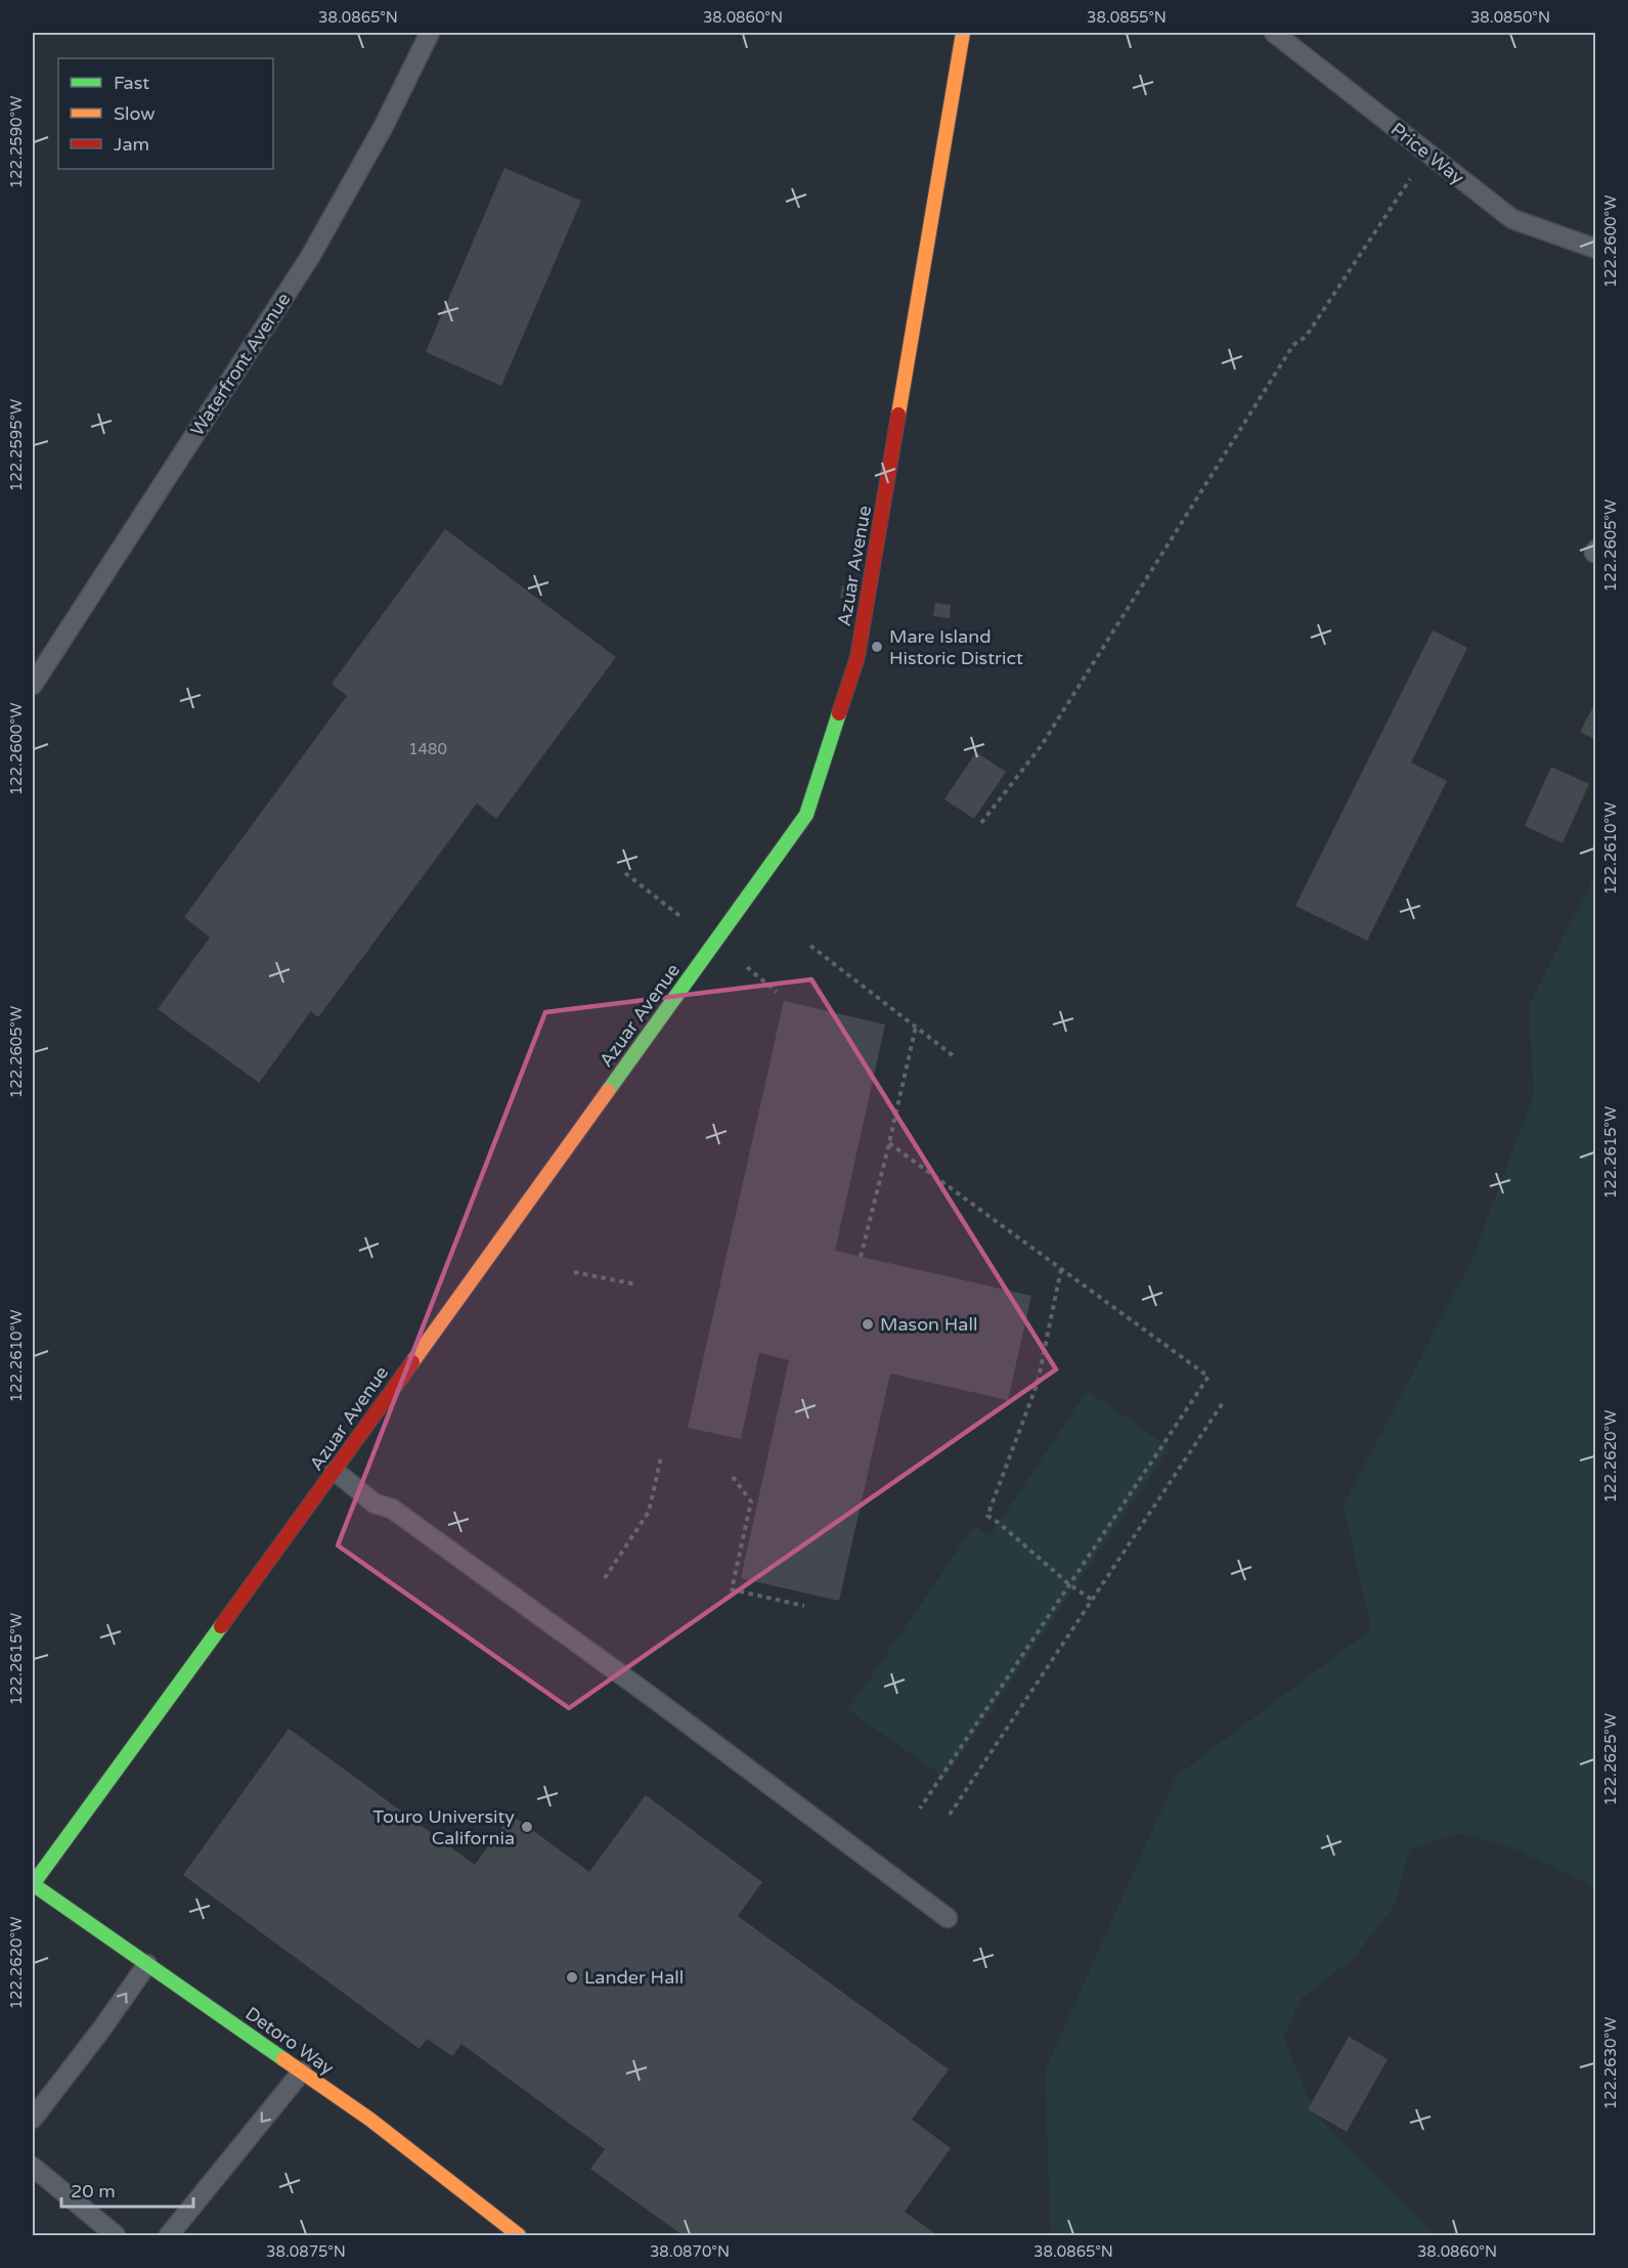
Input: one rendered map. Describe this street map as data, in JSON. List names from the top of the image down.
{
  "streets": {
    "street": ["Azuar Avenue", "Detoro Way"],
    "lane": ["Price Way", "Waterfront Avenue"]
  },
  "crossings": [
    ["Azuar Avenue", "Detoro Way"]
  ],
  "places": [
    "Mare Island Historic District",
    "Mason Hall",
    "Touro University California",
    "Lander Hall"
  ],
  "house_numbers": ["1480"],
  "legend": ["Fast", "Slow", "Jam"],
  "scale_bar": "20 m",
  "coordinates": [
    "38.0865°N",
    "38.0860°N",
    "38.0855°N",
    "38.0850°N",
    "122.2590°W",
    "122.2600°W",
    "122.2595°W",
    "122.2605°W",
    "122.2610°W",
    "122.2615°W",
    "122.2620°W",
    "122.2625°W",
    "122.2630°W",
    "38.0875°N",
    "38.0870°N"
  ]
}
